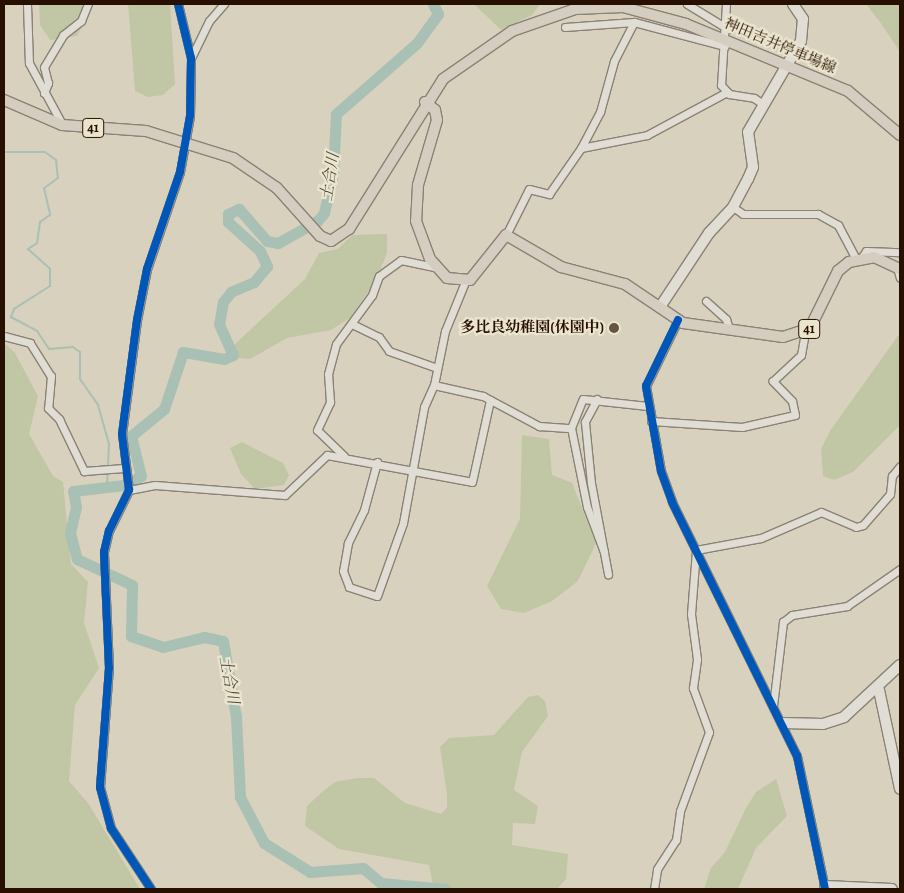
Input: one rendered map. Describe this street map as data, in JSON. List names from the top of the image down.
{
  "streets": {
    "main road": ["神田吉井停車場線", "41"]
  },
  "water": ["土合川"],
  "places": ["多比良幼稚園(休園中)"]
}
